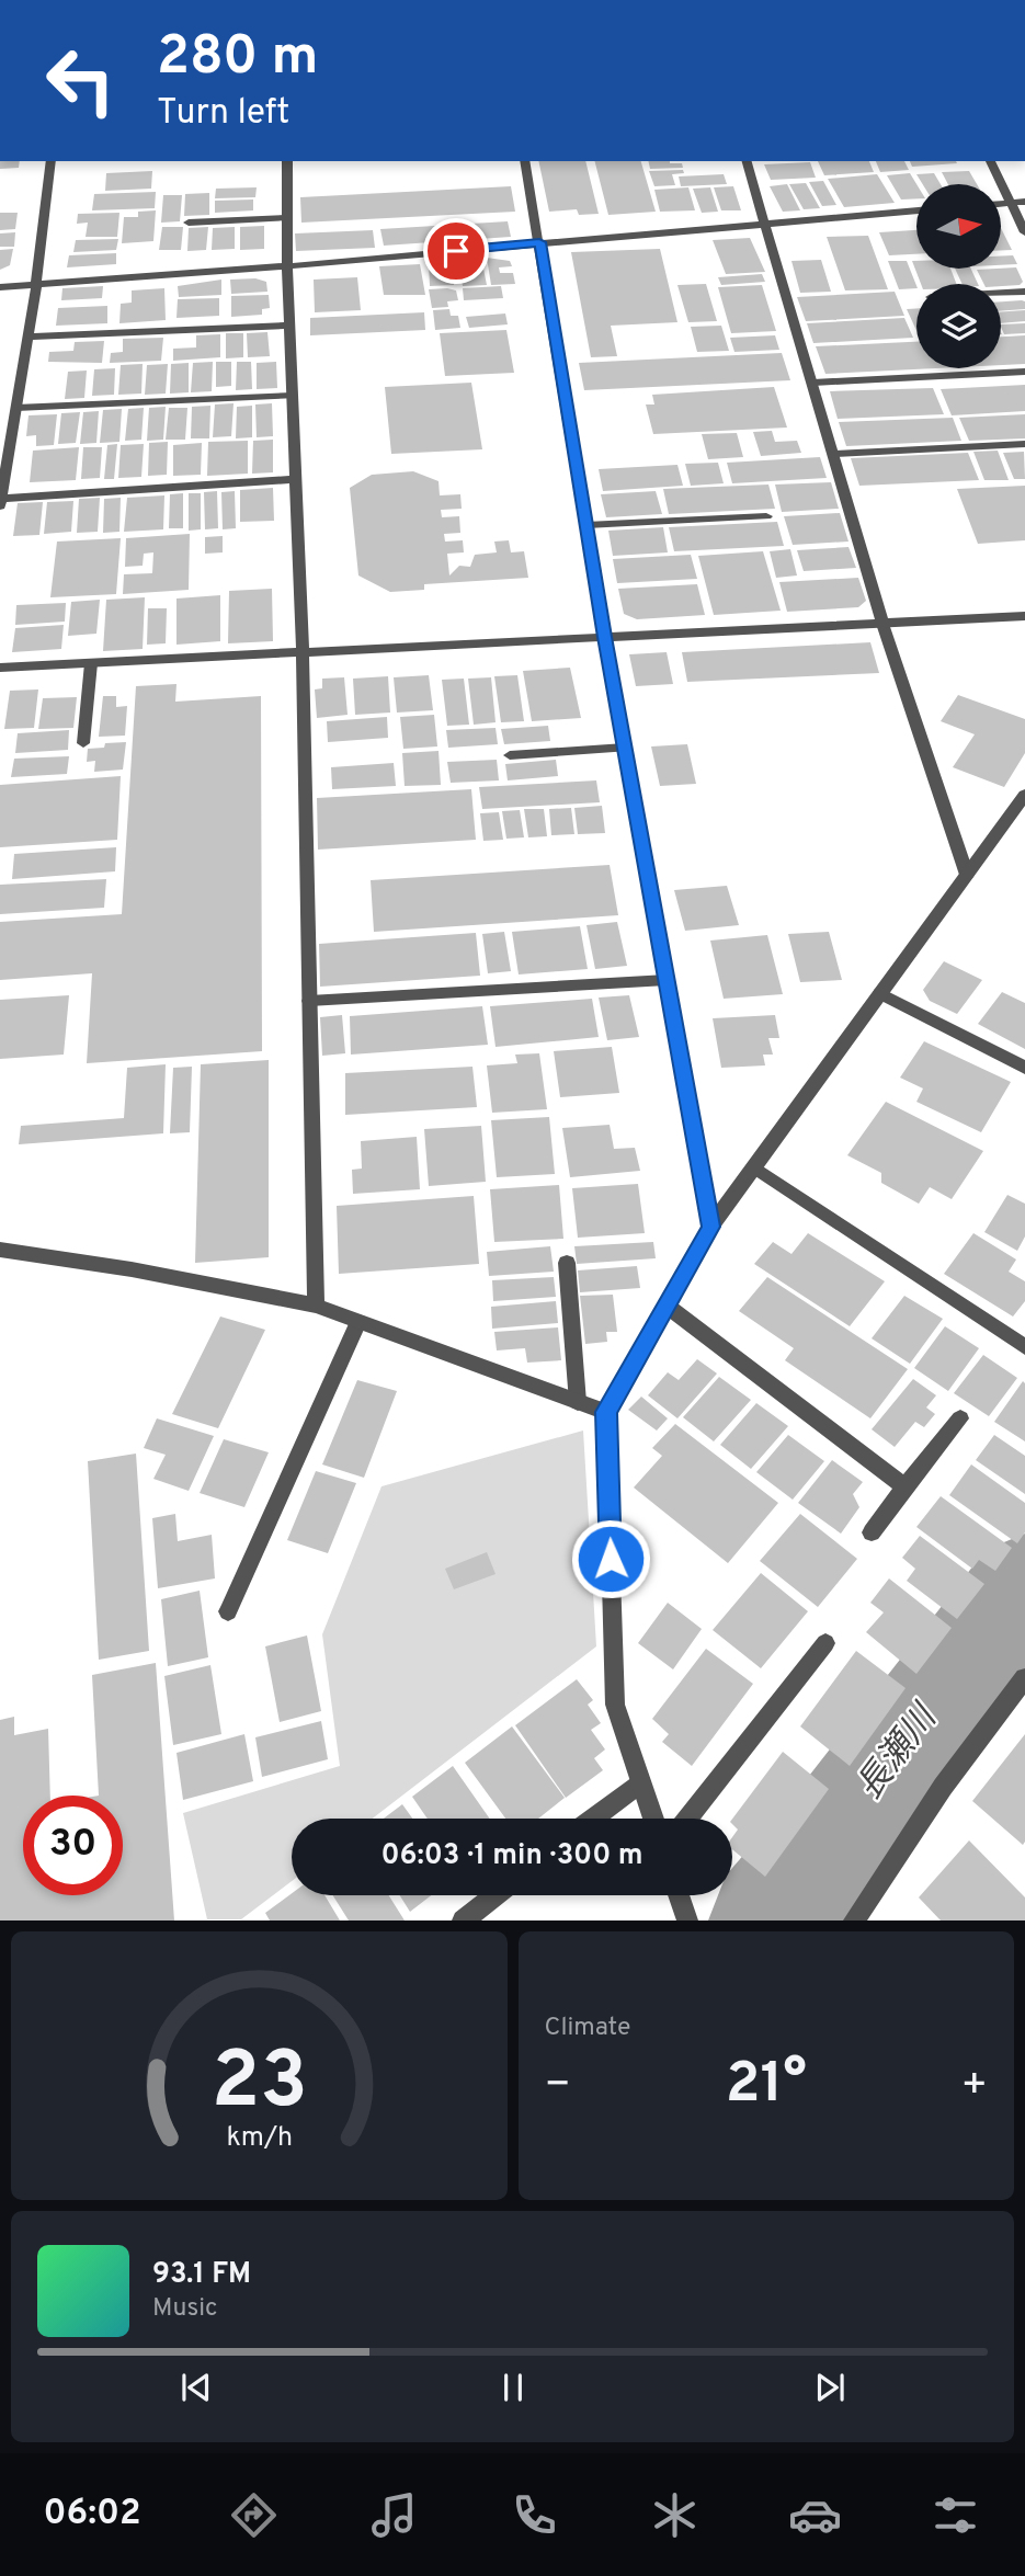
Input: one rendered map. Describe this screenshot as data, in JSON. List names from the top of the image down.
{
  "water": ["長瀬川"],
  "north": "right",
  "page": {
    "turn": ["280 m", "Turn left"],
    "limit": "30",
    "trip": "06:03 · 1 min · 300 m",
    "tile": "Climate",
    "heat": ["−", "21°", "+"],
    "song": ["93.1 FM", "Music"],
    "tabs": "06:02",
    "gauge": ["23", "km/h"]
  }
}
